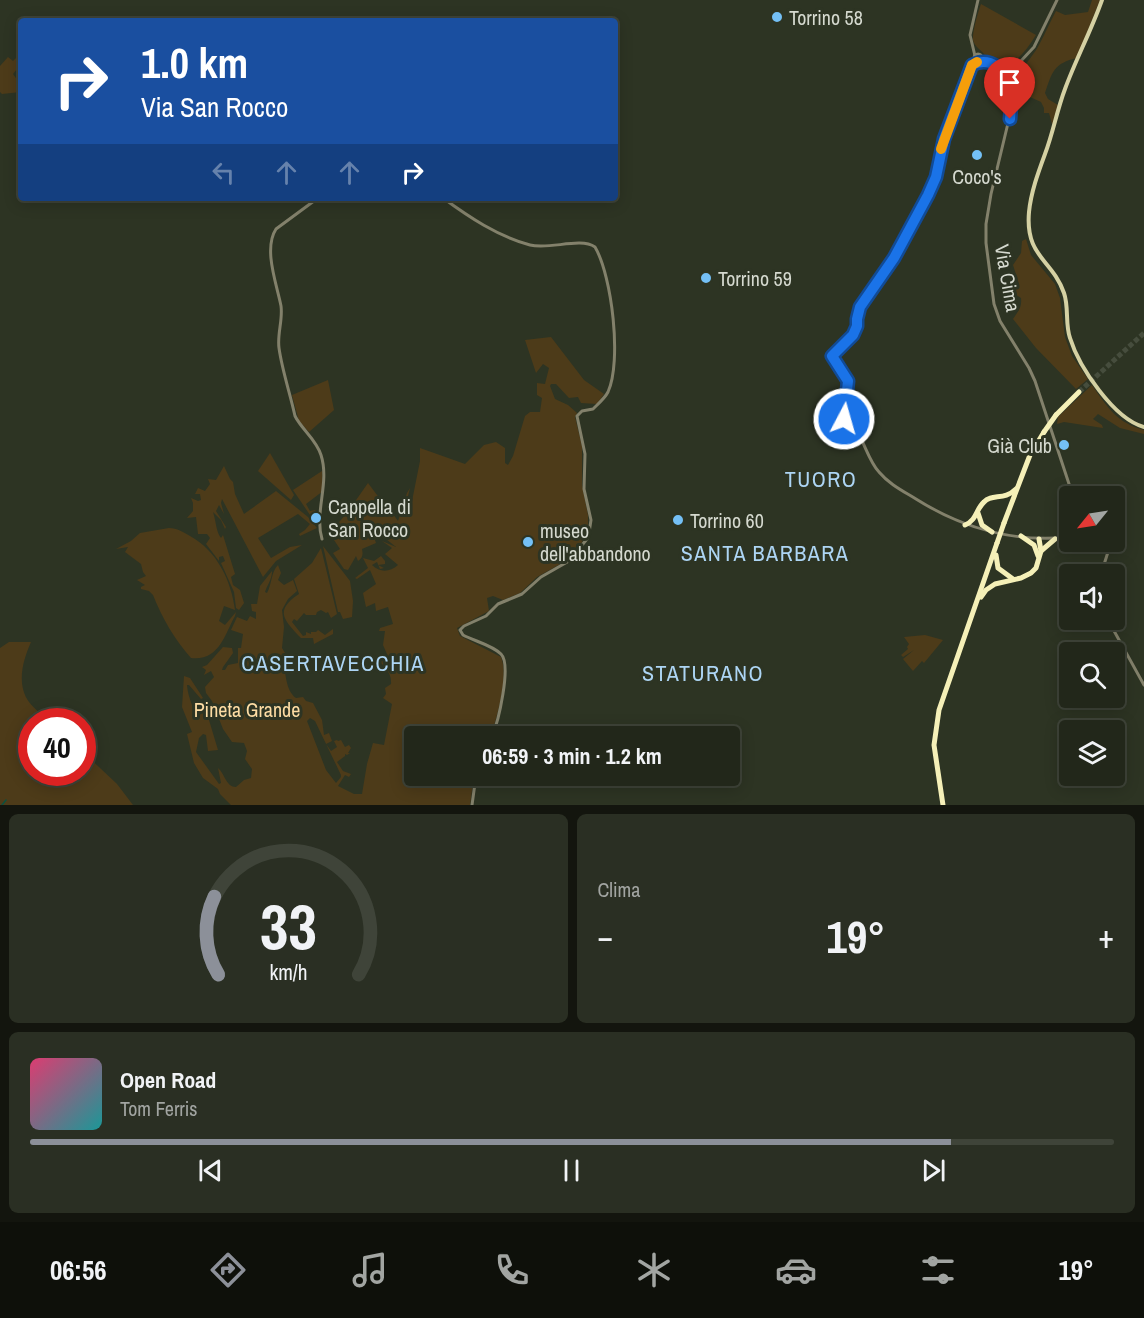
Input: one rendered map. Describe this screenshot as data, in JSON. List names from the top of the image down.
{
  "streets": {
    "street": ["Via Cima"]
  },
  "districts": [
    "TUORO",
    "SANTA BARBARA",
    "CASERTAVECCHIA",
    "STATURANO"
  ],
  "parks": ["Pineta Grande"],
  "places": [
    "Torrino 58",
    "Coco's",
    "Torrino 59",
    "Già Club",
    "Cappella di San Rocco",
    "Torrino 60",
    "museo dell'abbandono"
  ],
  "north": "bottom left",
  "page": {
    "turn": ["1.0 km", "Via San Rocco"],
    "limit": "40",
    "trip": "06:59 · 3 min · 1.2 km",
    "tile": "Clima",
    "heat": ["−", "19°", "+"],
    "song": ["Open Road", "Tom Ferris"],
    "tabs": ["06:56", "19°"],
    "gauge": ["33", "km/h"]
  }
}
